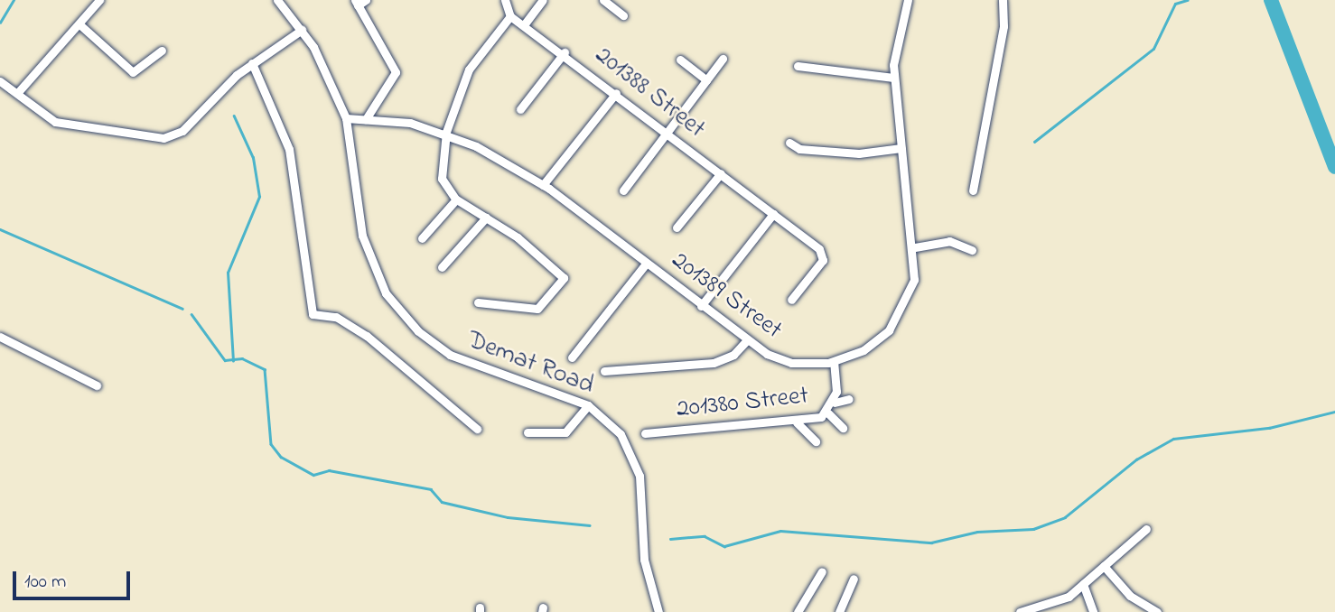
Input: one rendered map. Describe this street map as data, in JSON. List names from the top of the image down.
{
  "streets": {
    "street": [
      "201388 Street",
      "201389 Street",
      "Demat Road",
      "201380 Street"
    ]
  },
  "crossings": [
    ["201389 Street", "Demat Road"],
    ["201389 Street", "201380 Street"]
  ],
  "scale_bar": "100 m"
}
